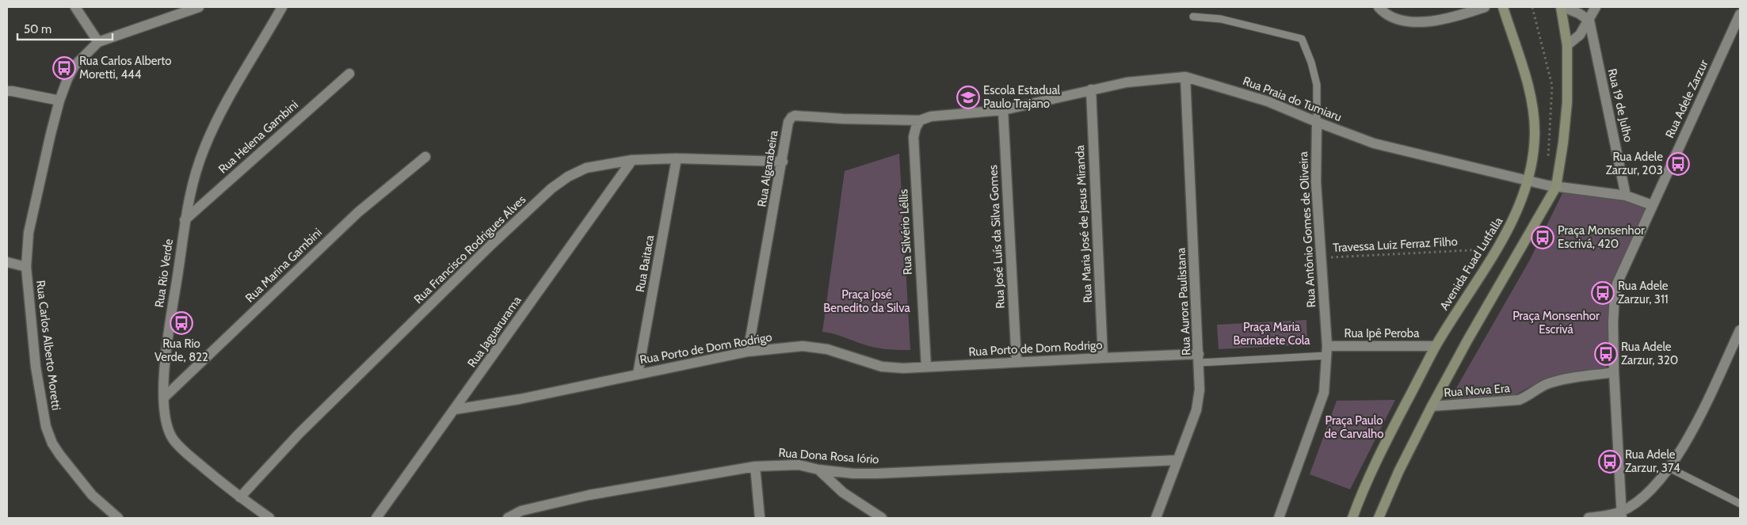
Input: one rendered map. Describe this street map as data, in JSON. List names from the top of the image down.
{
  "streets": {
    "main road": ["Avenida Fuad Lutfalla"],
    "street": [
      "Rua Praia do Tumiaru",
      "Rua Adele Zarzur",
      "Rua 19 de Julho",
      "Rua Helena Gambini",
      "Rua Algarabeira",
      "Rua Maria José de Jesus Miranda",
      "Rua Antônio Gomes de Oliveira",
      "Rua Silvério Léllis",
      "Rua José Luís da Silva Gomes",
      "Rua Francisco Rodrigues Alves",
      "Rua Baitaca",
      "Rua Marina Gambini",
      "Rua Rio Verde",
      "Rua Aurora Paulistana",
      "Rua Jaguarurama",
      "Rua Ipê Peroba",
      "Rua Carlos Alberto Moretti",
      "Rua Porto de Dom Rodrigo",
      "Rua Nova Era",
      "Rua Dona Rosa Iório"
    ],
    "path": ["Travessa Luiz Ferraz Filho"]
  },
  "crossings": [
    ["Rua Praia do Tumiaru", "Rua Adele Zarzur"],
    ["Rua Praia do Tumiaru", "Rua 19 de Julho"],
    ["Rua Praia do Tumiaru", "Rua Algarabeira"],
    ["Rua Praia do Tumiaru", "Rua Maria José de Jesus Miranda"],
    ["Rua Praia do Tumiaru", "Rua Antônio Gomes de Oliveira"],
    ["Rua Praia do Tumiaru", "Rua Silvério Léllis"],
    ["Rua Praia do Tumiaru", "Rua José Luís da Silva Gomes"],
    ["Rua Praia do Tumiaru", "Avenida Fuad Lutfalla"],
    ["Rua Praia do Tumiaru", "Rua Aurora Paulistana"],
    ["Rua Adele Zarzur", "Rua Nova Era"],
    ["Rua Helena Gambini", "Rua Rio Verde"],
    ["Rua Algarabeira", "Rua Silvério Léllis"],
    ["Rua Algarabeira", "Rua Francisco Rodrigues Alves"],
    ["Rua Algarabeira", "Rua Porto de Dom Rodrigo"],
    ["Rua Maria José de Jesus Miranda", "Rua Porto de Dom Rodrigo"],
    ["Rua Antônio Gomes de Oliveira", "Travessa Luiz Ferraz Filho"],
    ["Rua Antônio Gomes de Oliveira", "Rua Ipê Peroba"],
    ["Rua Silvério Léllis", "Rua Porto de Dom Rodrigo"],
    ["Rua José Luís da Silva Gomes", "Rua Porto de Dom Rodrigo"],
    ["Travessa Luiz Ferraz Filho", "Avenida Fuad Lutfalla"],
    ["Rua Francisco Rodrigues Alves", "Rua Baitaca"],
    ["Rua Francisco Rodrigues Alves", "Rua Rio Verde"],
    ["Rua Francisco Rodrigues Alves", "Rua Jaguarurama"],
    ["Rua Baitaca", "Rua Porto de Dom Rodrigo"],
    ["Avenida Fuad Lutfalla", "Rua Ipê Peroba"],
    ["Rua Marina Gambini", "Rua Rio Verde"],
    ["Rua Aurora Paulistana", "Rua Porto de Dom Rodrigo"],
    ["Rua Aurora Paulistana", "Rua Dona Rosa Iório"],
    ["Rua Jaguarurama", "Rua Porto de Dom Rodrigo"]
  ],
  "parks": [
    "Praça José Benedito da Silva",
    "Praça Monsenhor Escrivá",
    "Praça Maria Bernadete Cola",
    "Praça Paulo de Carvalho"
  ],
  "places": {
    "bus stop": [
      "Rua Carlos Alberto Moretti, 444",
      "Rua Adele Zarzur, 203",
      "Praça Monsenhor Escrivá, 420",
      "Rua Adele Zarzur, 311",
      "Rua Rio Verde, 822",
      "Rua Adele Zarzur, 320",
      "Rua Adele Zarzur, 374"
    ],
    "school or university": ["Escola Estadual Paulo Trajano"]
  },
  "scale_bar": "50 m"
}
